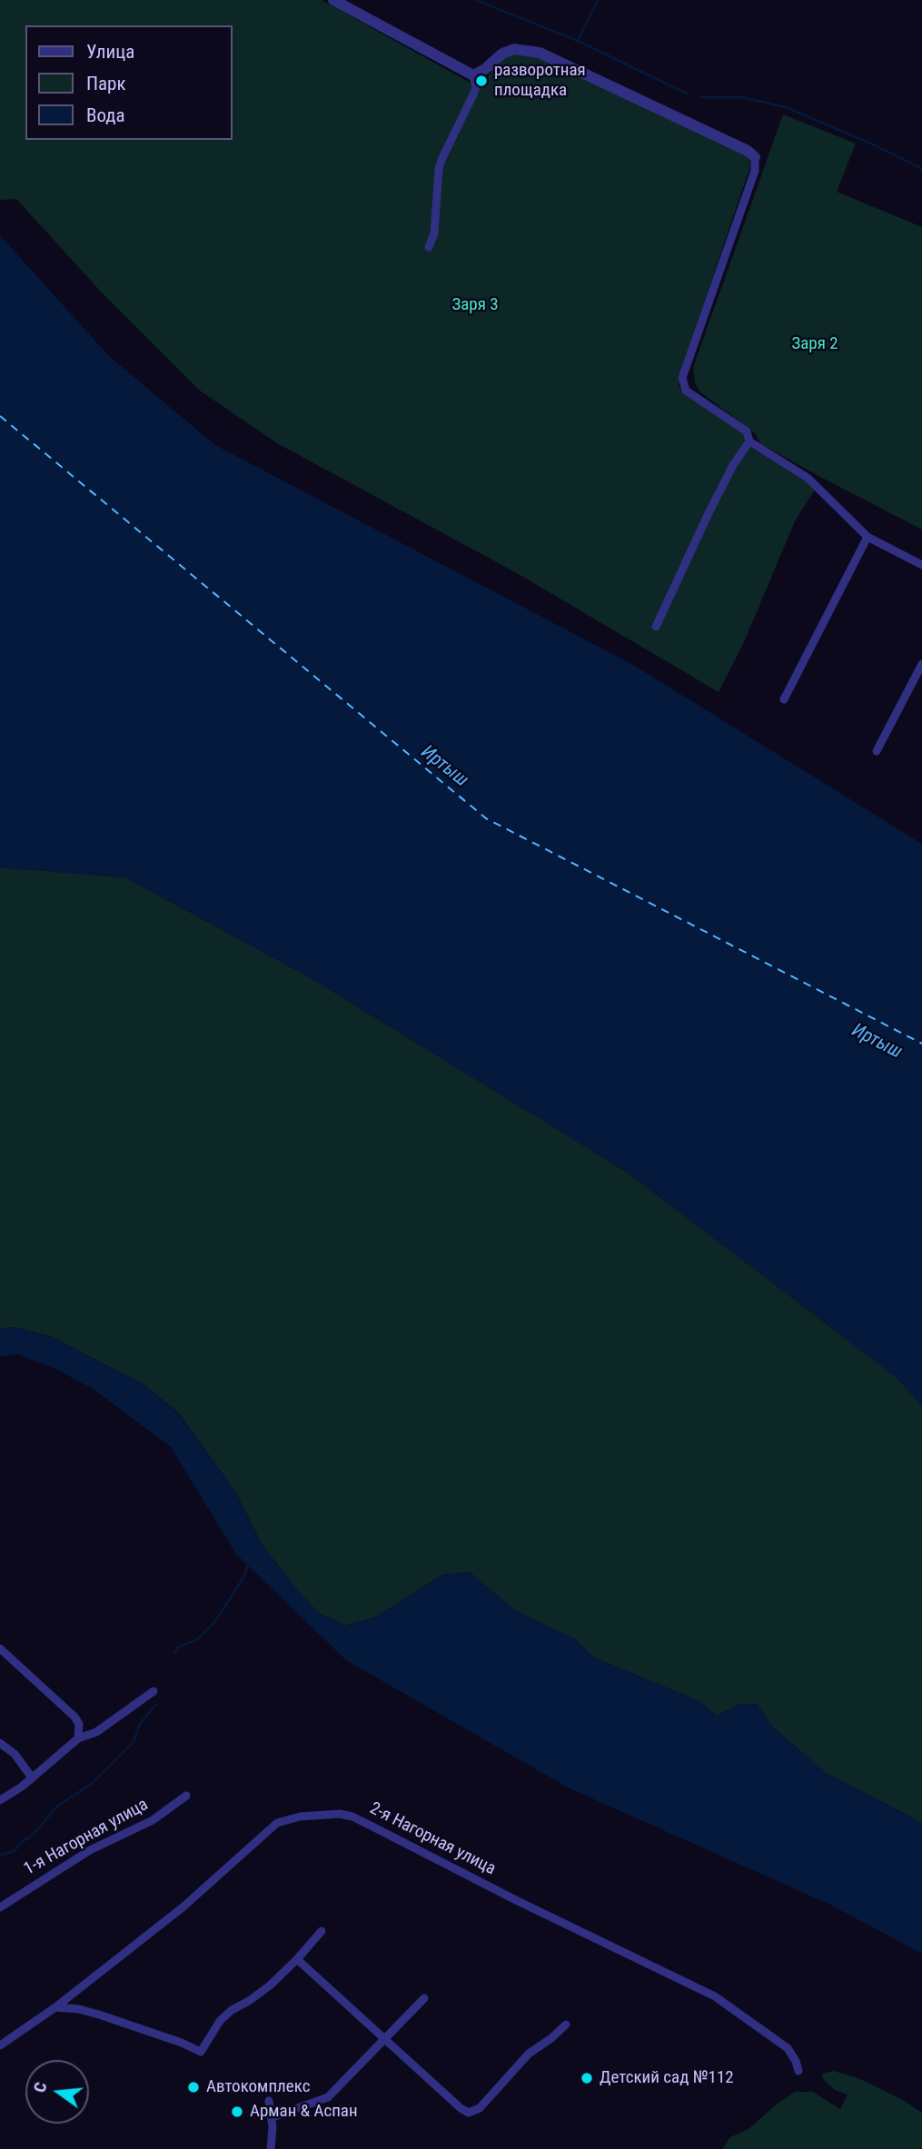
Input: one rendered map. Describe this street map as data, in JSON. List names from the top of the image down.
{
  "streets": {
    "street": ["1-я Нагорная улица", "2-я Нагорная улица"]
  },
  "water": ["Иртыш"],
  "parks": ["Заря 3", "Заря 2"],
  "places": [
    "разворотная площадка",
    "Детский сад №112",
    "Автокомплекс",
    "Арман & Аспан"
  ],
  "legend": ["Улица", "Парк", "Вода"],
  "north": "left"
}
